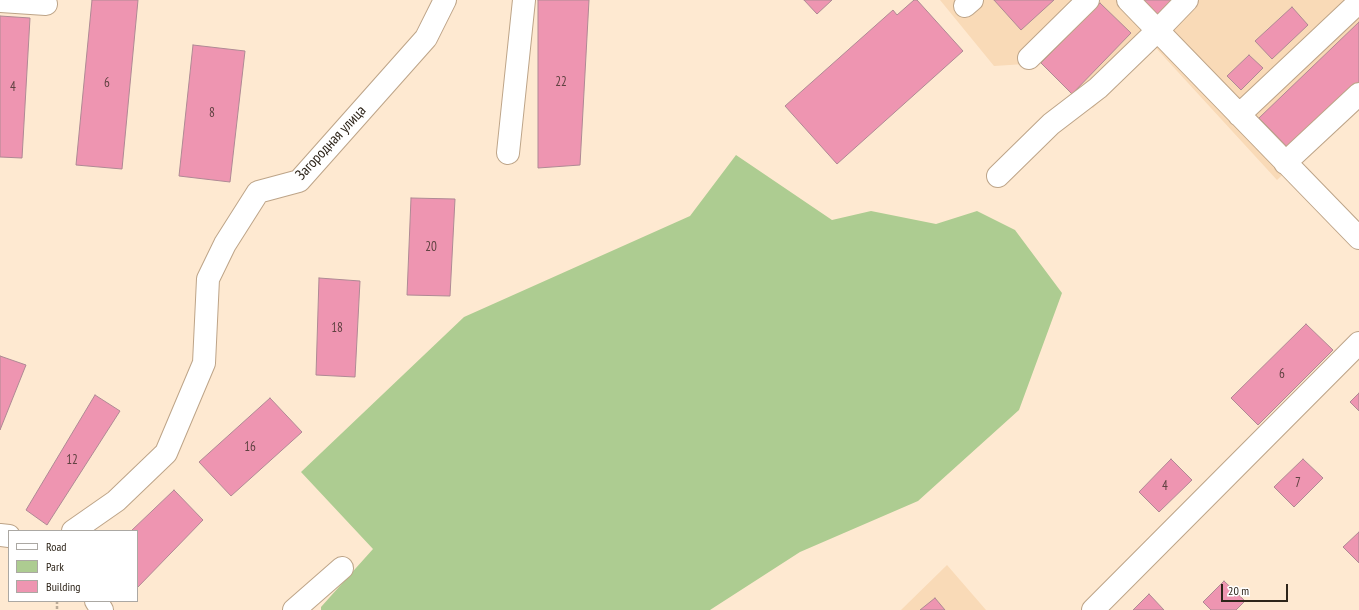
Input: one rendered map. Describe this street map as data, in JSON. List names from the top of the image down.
{
  "streets": {
    "street": ["Загородная улица"]
  },
  "house_numbers": [
    "22",
    "6",
    "4",
    "8",
    "20",
    "18",
    "6",
    "16",
    "12",
    "7",
    "4"
  ],
  "legend": ["Road", "Park", "Building"],
  "scale_bar": "20 m"
}
